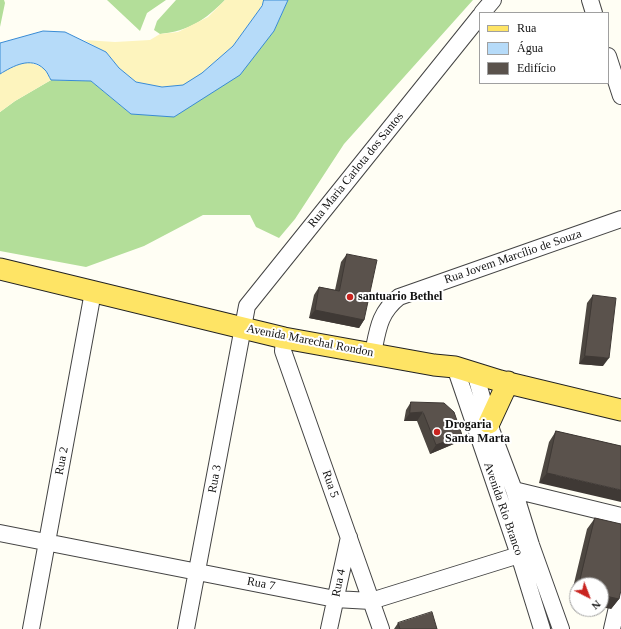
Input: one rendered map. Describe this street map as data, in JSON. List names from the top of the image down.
{
  "streets": {
    "main road": ["Avenida Marechal Rondon"],
    "street": [
      "Rua Maria Carlota dos Santos",
      "Rua Jovem Marcílio de Souza",
      "Rua 2",
      "Rua 3",
      "Rua 5",
      "Avenida Rio Branco",
      "Rua 4",
      "Rua 7"
    ]
  },
  "crossings": [
    ["Rua Maria Carlota dos Santos", "Avenida Marechal Rondon"],
    ["Rua Maria Carlota dos Santos", "Rua 3"],
    ["Rua Jovem Marcílio de Souza", "Avenida Marechal Rondon"],
    ["Avenida Marechal Rondon", "Rua 2"],
    ["Avenida Marechal Rondon", "Rua 3"],
    ["Avenida Marechal Rondon", "Rua 5"],
    ["Avenida Marechal Rondon", "Avenida Rio Branco"],
    ["Rua 2", "Rua 7"],
    ["Rua 3", "Rua 7"],
    ["Rua 5", "Rua 4"],
    ["Rua 5", "Rua 7"],
    ["Avenida Rio Branco", "Rua 7"],
    ["Rua 4", "Rua 7"]
  ],
  "places": ["santuario Bethel", "Drogaria Santa Marta"],
  "legend": ["Rua", "Água", "Edifício"],
  "north": "bottom right"
}
